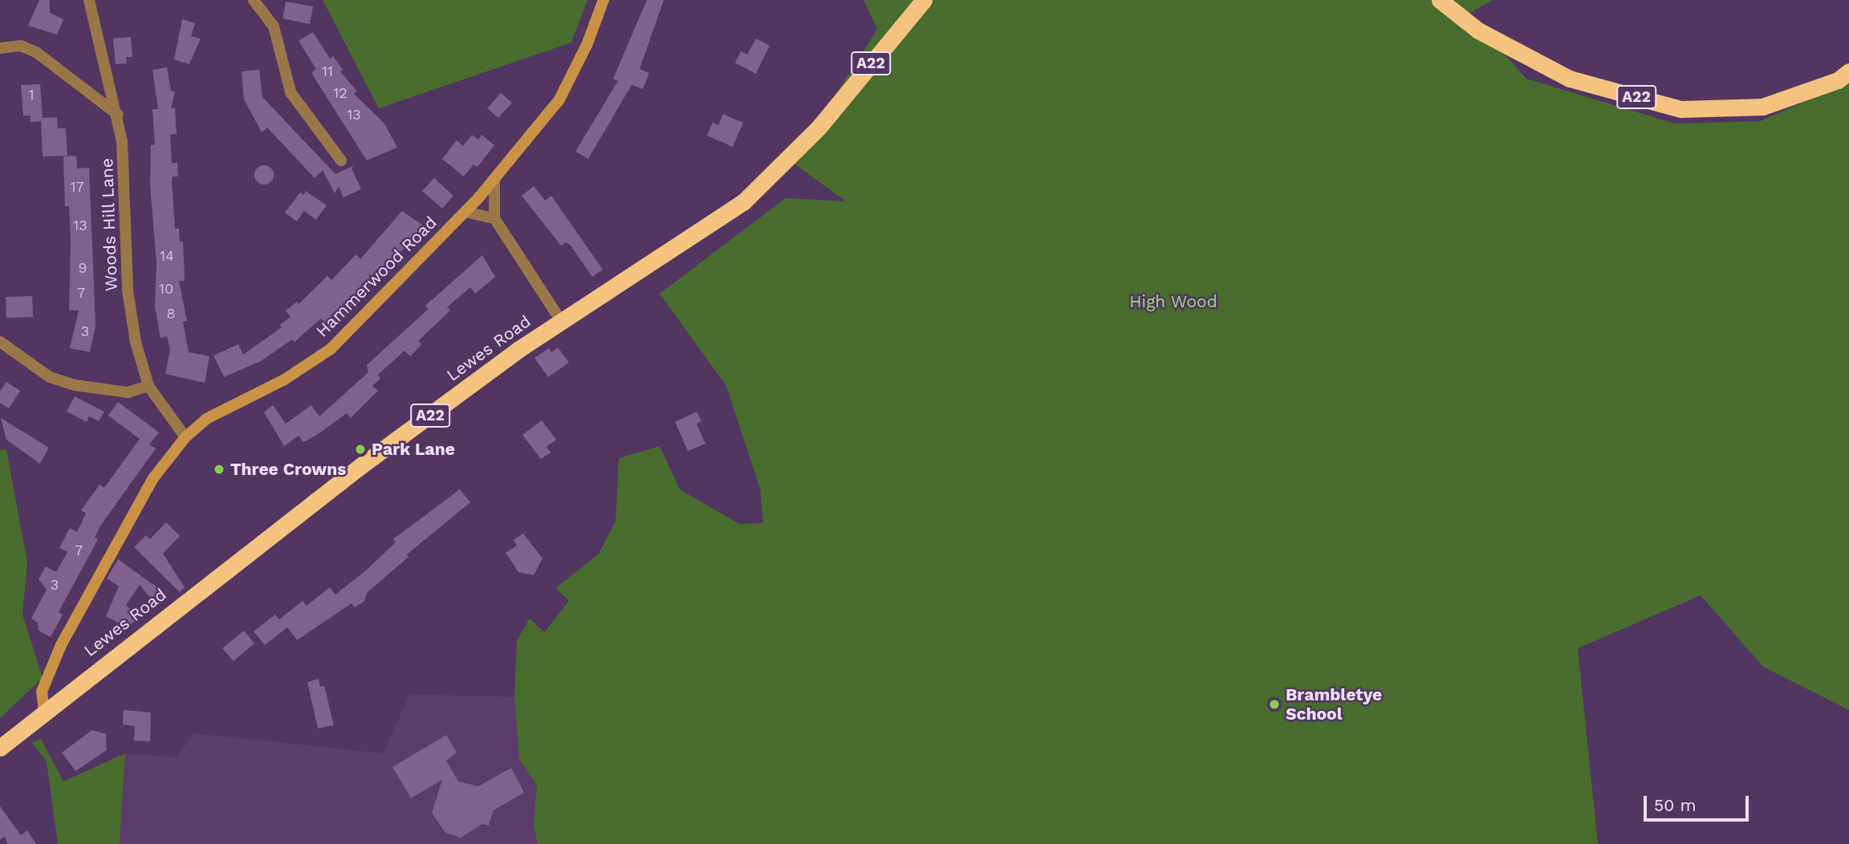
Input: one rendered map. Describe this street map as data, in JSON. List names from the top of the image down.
{
  "streets": {
    "highway": ["A22", "Lewes Road"],
    "street": ["Woods Hill Lane", "Hammerwood Road"]
  },
  "crossings": [
    ["Woods Hill Lane", "Hammerwood Road"],
    ["Hammerwood Road", "Lewes Road"]
  ],
  "parks": ["High Wood"],
  "places": ["Park Lane", "Three Crowns", "Brambletye School"],
  "house_numbers": [
    "11",
    "12",
    "1",
    "13",
    "17",
    "13",
    "14",
    "9",
    "10",
    "7",
    "8",
    "3",
    "7",
    "3"
  ],
  "scale_bar": "50 m"
}
